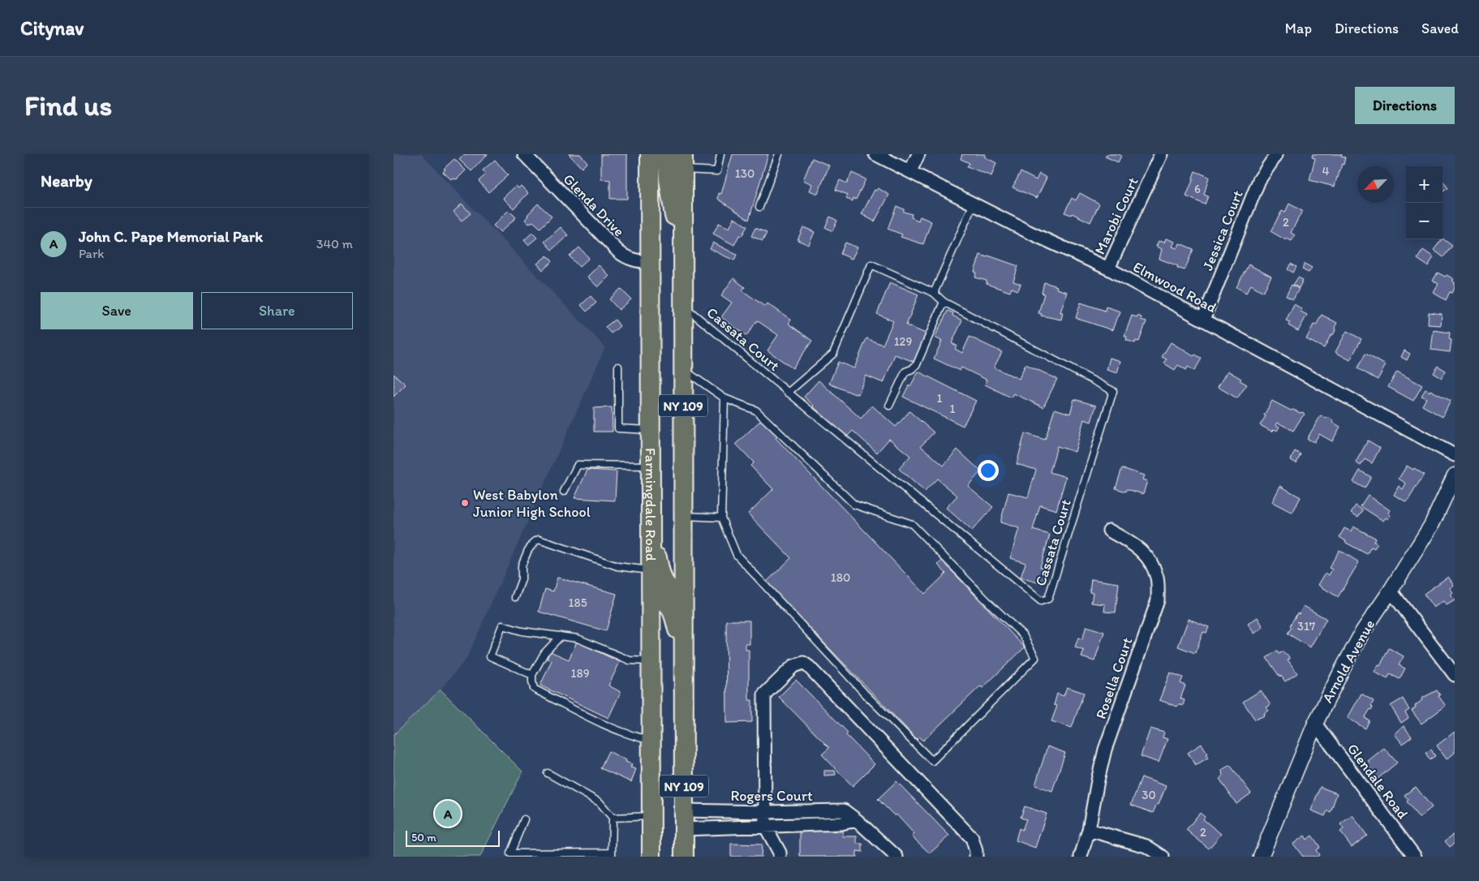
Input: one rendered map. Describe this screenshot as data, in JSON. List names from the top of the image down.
{
  "streets": {
    "main road": ["NY 109", "Farmingdale Road"],
    "street": [
      "Glenda Drive",
      "Marobi Court",
      "Jessica Court",
      "Elmwood Road",
      "Arnold Avenue",
      "Rosella Court",
      "Glendale Road",
      "Rogers Court"
    ],
    "lane": ["Cassata Court"]
  },
  "crossings": [
    ["Glenda Drive", "Farmingdale Road"],
    ["Marobi Court", "Elmwood Road"],
    ["Jessica Court", "Elmwood Road"],
    ["Cassata Court", "NY 109"],
    ["NY 109", "Rogers Court"],
    ["Arnold Avenue", "Glendale Road"]
  ],
  "places": ["West Babylon Junior High School"],
  "house_numbers": [
    "4",
    "130",
    "6",
    "2",
    "129",
    "1",
    "1",
    "180",
    "185",
    "317",
    "189",
    "30",
    "2"
  ],
  "scale_bar": "50 m",
  "north": "bottom left",
  "page": {
    "header": "Citynav",
    "nav": ["Map", "Directions", "Saved"],
    "buttons": [
      "Directions",
      ["Save", "Share"]
    ],
    "title": "Find us",
    "heading": "Nearby",
    "map_buttons": ["+", "−"],
    "list": [
      {
        "mark": "A",
        "name": "John C. Pape Memorial Park",
        "note": "Park",
        "value": "340 m"
      }
    ],
    "pins": "A",
    "scale": "50 m"
  }
}
